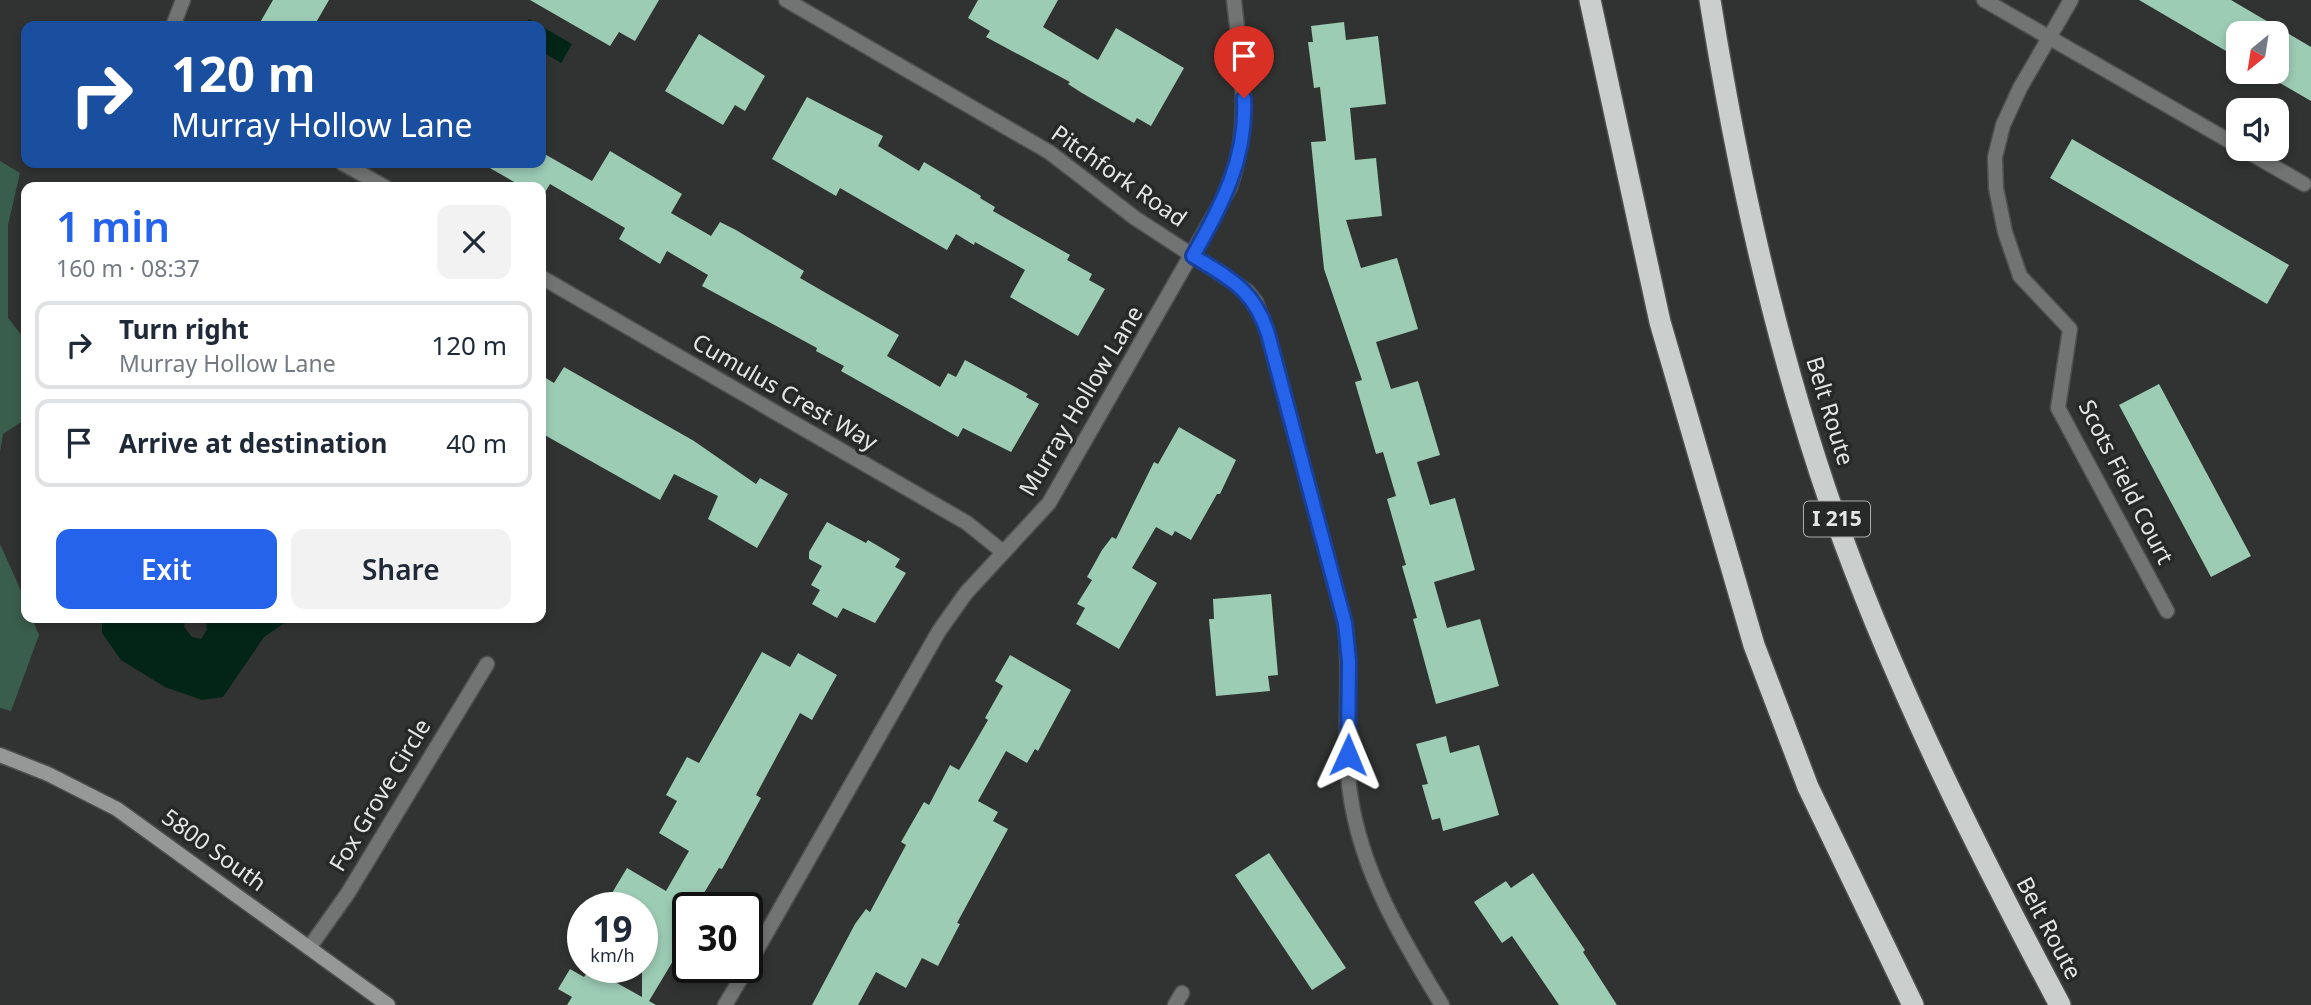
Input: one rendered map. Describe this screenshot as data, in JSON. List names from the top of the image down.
{
  "streets": {
    "highway": ["Belt Route", "I 215"],
    "street": [
      "Pitchfork Road",
      "Cumulus Crest Way",
      "Murray Hollow Lane",
      "Scots Field Court",
      "Fox Grove Circle",
      "5800 South"
    ]
  },
  "crossings": [
    ["Pitchfork Road", "Murray Hollow Lane"],
    ["Cumulus Crest Way", "Murray Hollow Lane"],
    ["Fox Grove Circle", "5800 South"]
  ],
  "north": "bottom left",
  "page": {
    "turn": ["120 m", "Murray Hollow Lane"],
    "heading": ["1 min", "160 m · 08:37"],
    "list": [
      {
        "name": "Turn right",
        "note": "Murray Hollow Lane",
        "value": "120 m"
      },
      {
        "name": "Arrive at destination",
        "value": "40 m"
      }
    ],
    "buttons": ["Exit", "Share"],
    "speed": "19 km/h",
    "limit": "30"
  }
}
